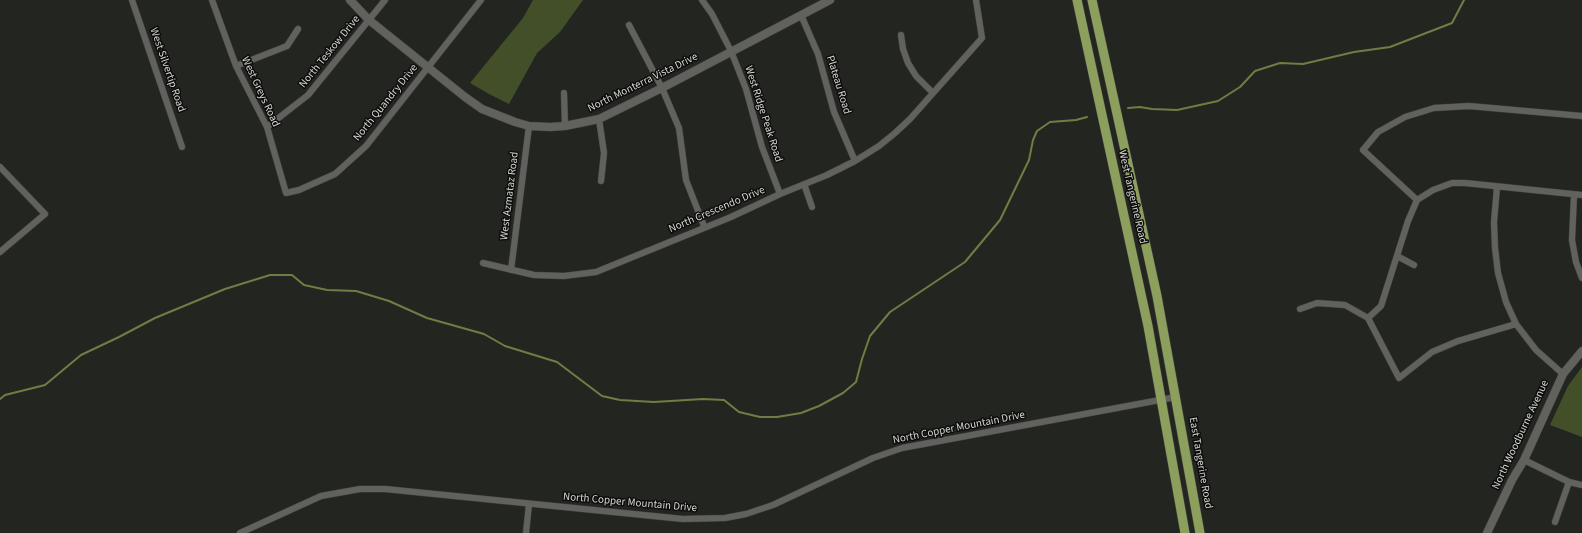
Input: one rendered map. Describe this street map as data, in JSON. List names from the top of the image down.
{
  "streets": {
    "main road": ["West Tangerine Road", "East Tangerine Road"],
    "street": [
      "North Teskow Drive",
      "West Silvertip Road",
      "North Monterra Vista Drive",
      "Plateau Road",
      "West Greys Road",
      "North Quandry Drive",
      "West Ridge Peak Road",
      "West Azmataz Road",
      "North Crescendo Drive",
      "North Copper Mountain Drive",
      "North Woodburne Avenue"
    ]
  },
  "crossings": [
    ["North Teskow Drive", "North Monterra Vista Drive"],
    ["North Teskow Drive", "West Greys Road"],
    ["North Monterra Vista Drive", "Plateau Road"],
    ["North Monterra Vista Drive", "North Quandry Drive"],
    ["North Monterra Vista Drive", "West Ridge Peak Road"],
    ["North Monterra Vista Drive", "West Azmataz Road"],
    ["Plateau Road", "North Crescendo Drive"],
    ["West Greys Road", "North Quandry Drive"],
    ["West Ridge Peak Road", "North Crescendo Drive"],
    ["West Azmataz Road", "North Crescendo Drive"],
    ["West Tangerine Road", "North Copper Mountain Drive"],
    ["West Tangerine Road", "East Tangerine Road"],
    ["North Copper Mountain Drive", "East Tangerine Road"]
  ]
}
